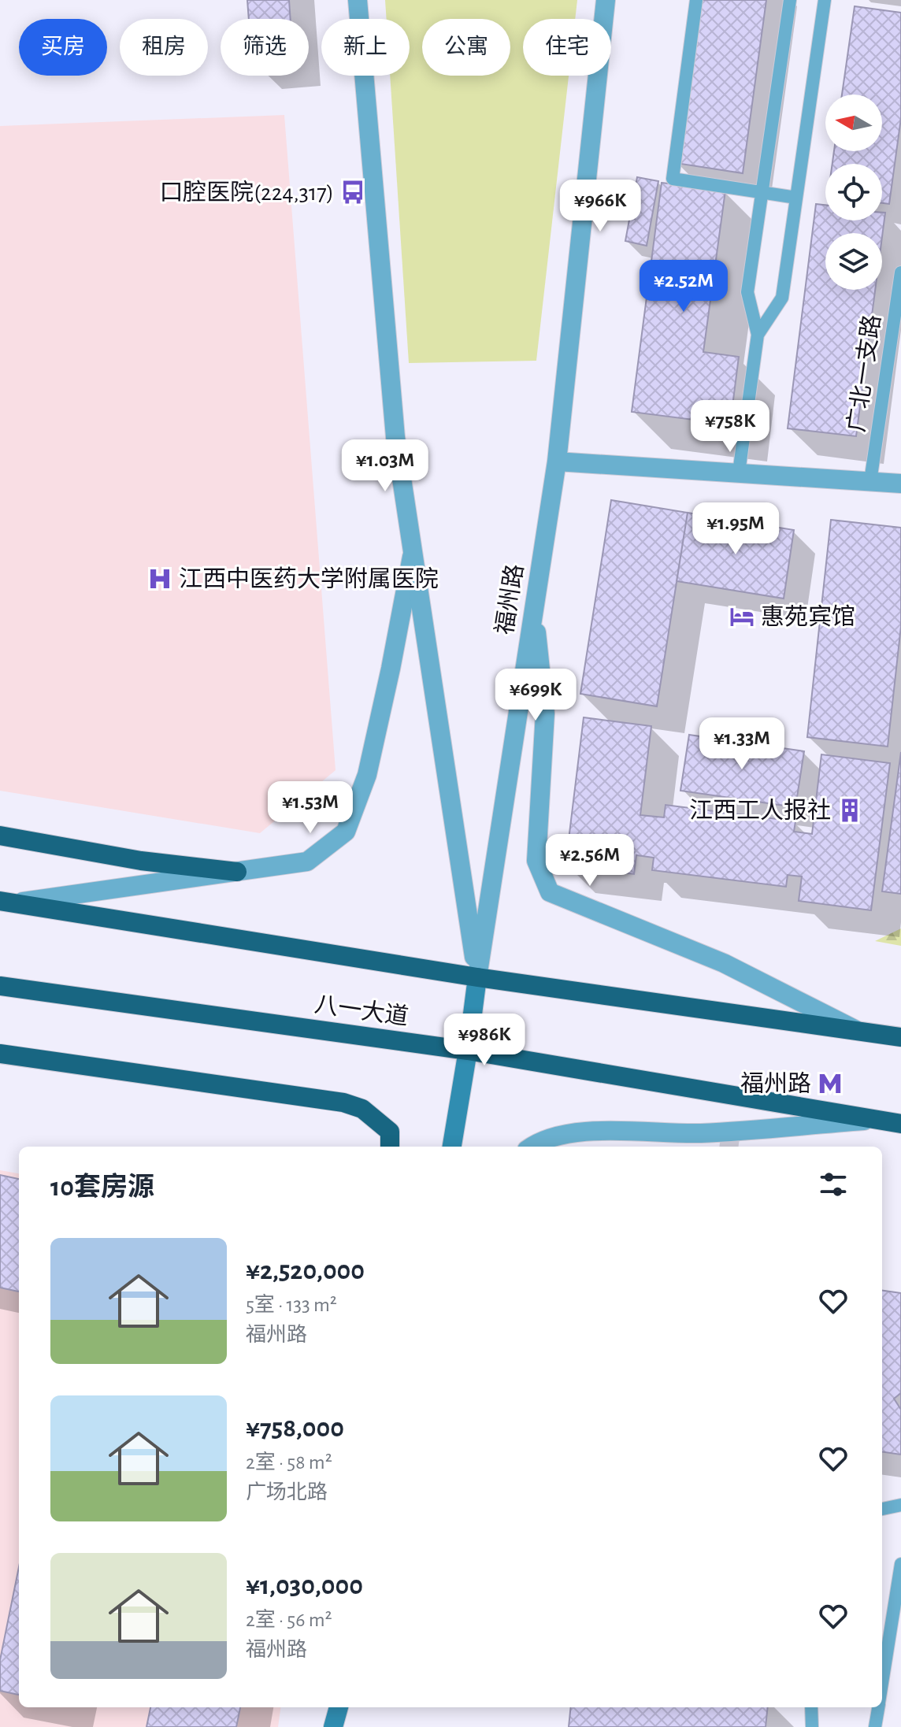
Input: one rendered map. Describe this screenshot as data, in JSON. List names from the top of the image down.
{
  "streets": {
    "highway": ["八一大道"],
    "street": ["福州路"],
    "lane": ["广北一支路"]
  },
  "places": {
    "bus stop": ["口腔医院(224,317)"],
    "hospital": ["江西中医药大学附属医院"],
    "hotel": ["惠苑宾馆"],
    "building": ["江西工人报社"],
    "metro station": ["福州路"]
  },
  "north": "left",
  "page": {
    "chip": [
      "买房",
      "租房",
      "筛选",
      "新上",
      "公寓",
      "住宅"
    ],
    "price": [
      "¥966K",
      "¥2.52M",
      "¥758K",
      "¥1.03M",
      "¥1.95M",
      "¥699K",
      "¥1.33M",
      "¥1.53M",
      "¥2.56M",
      "¥986K"
    ],
    "heading": "10套房源",
    "list": [
      {
        "name": "¥2,520,000",
        "note": "5室 · 133 m² · 福州路"
      },
      {
        "name": "¥758,000",
        "note": "2室 · 58 m² · 广场北路"
      },
      {
        "name": "¥1,030,000",
        "note": "2室 · 56 m² · 福州路"
      }
    ]
  }
}
